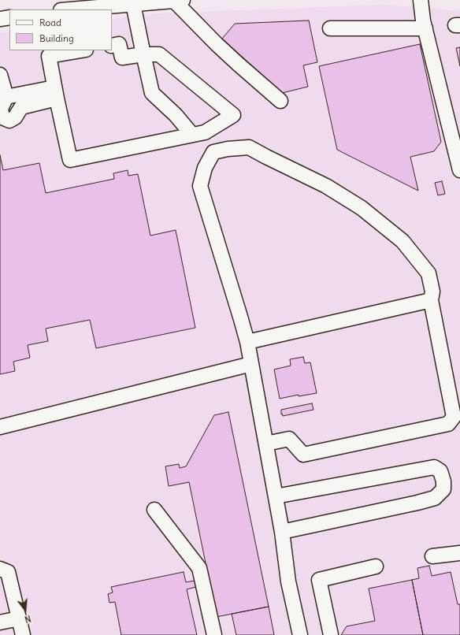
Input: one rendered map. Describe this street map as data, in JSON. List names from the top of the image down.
{
  "legend": ["Road", "Building"],
  "north": "bottom"
}
